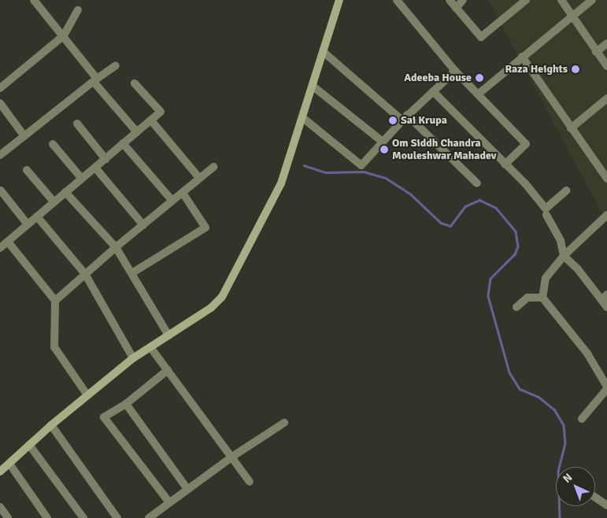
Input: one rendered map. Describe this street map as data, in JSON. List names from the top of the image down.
{
  "places": [
    "Raza Heights",
    "Adeeba House",
    "Sai Krupa",
    "Om Siddh Chandra Mouleshwar Mahadev"
  ],
  "north": "top left"
}
